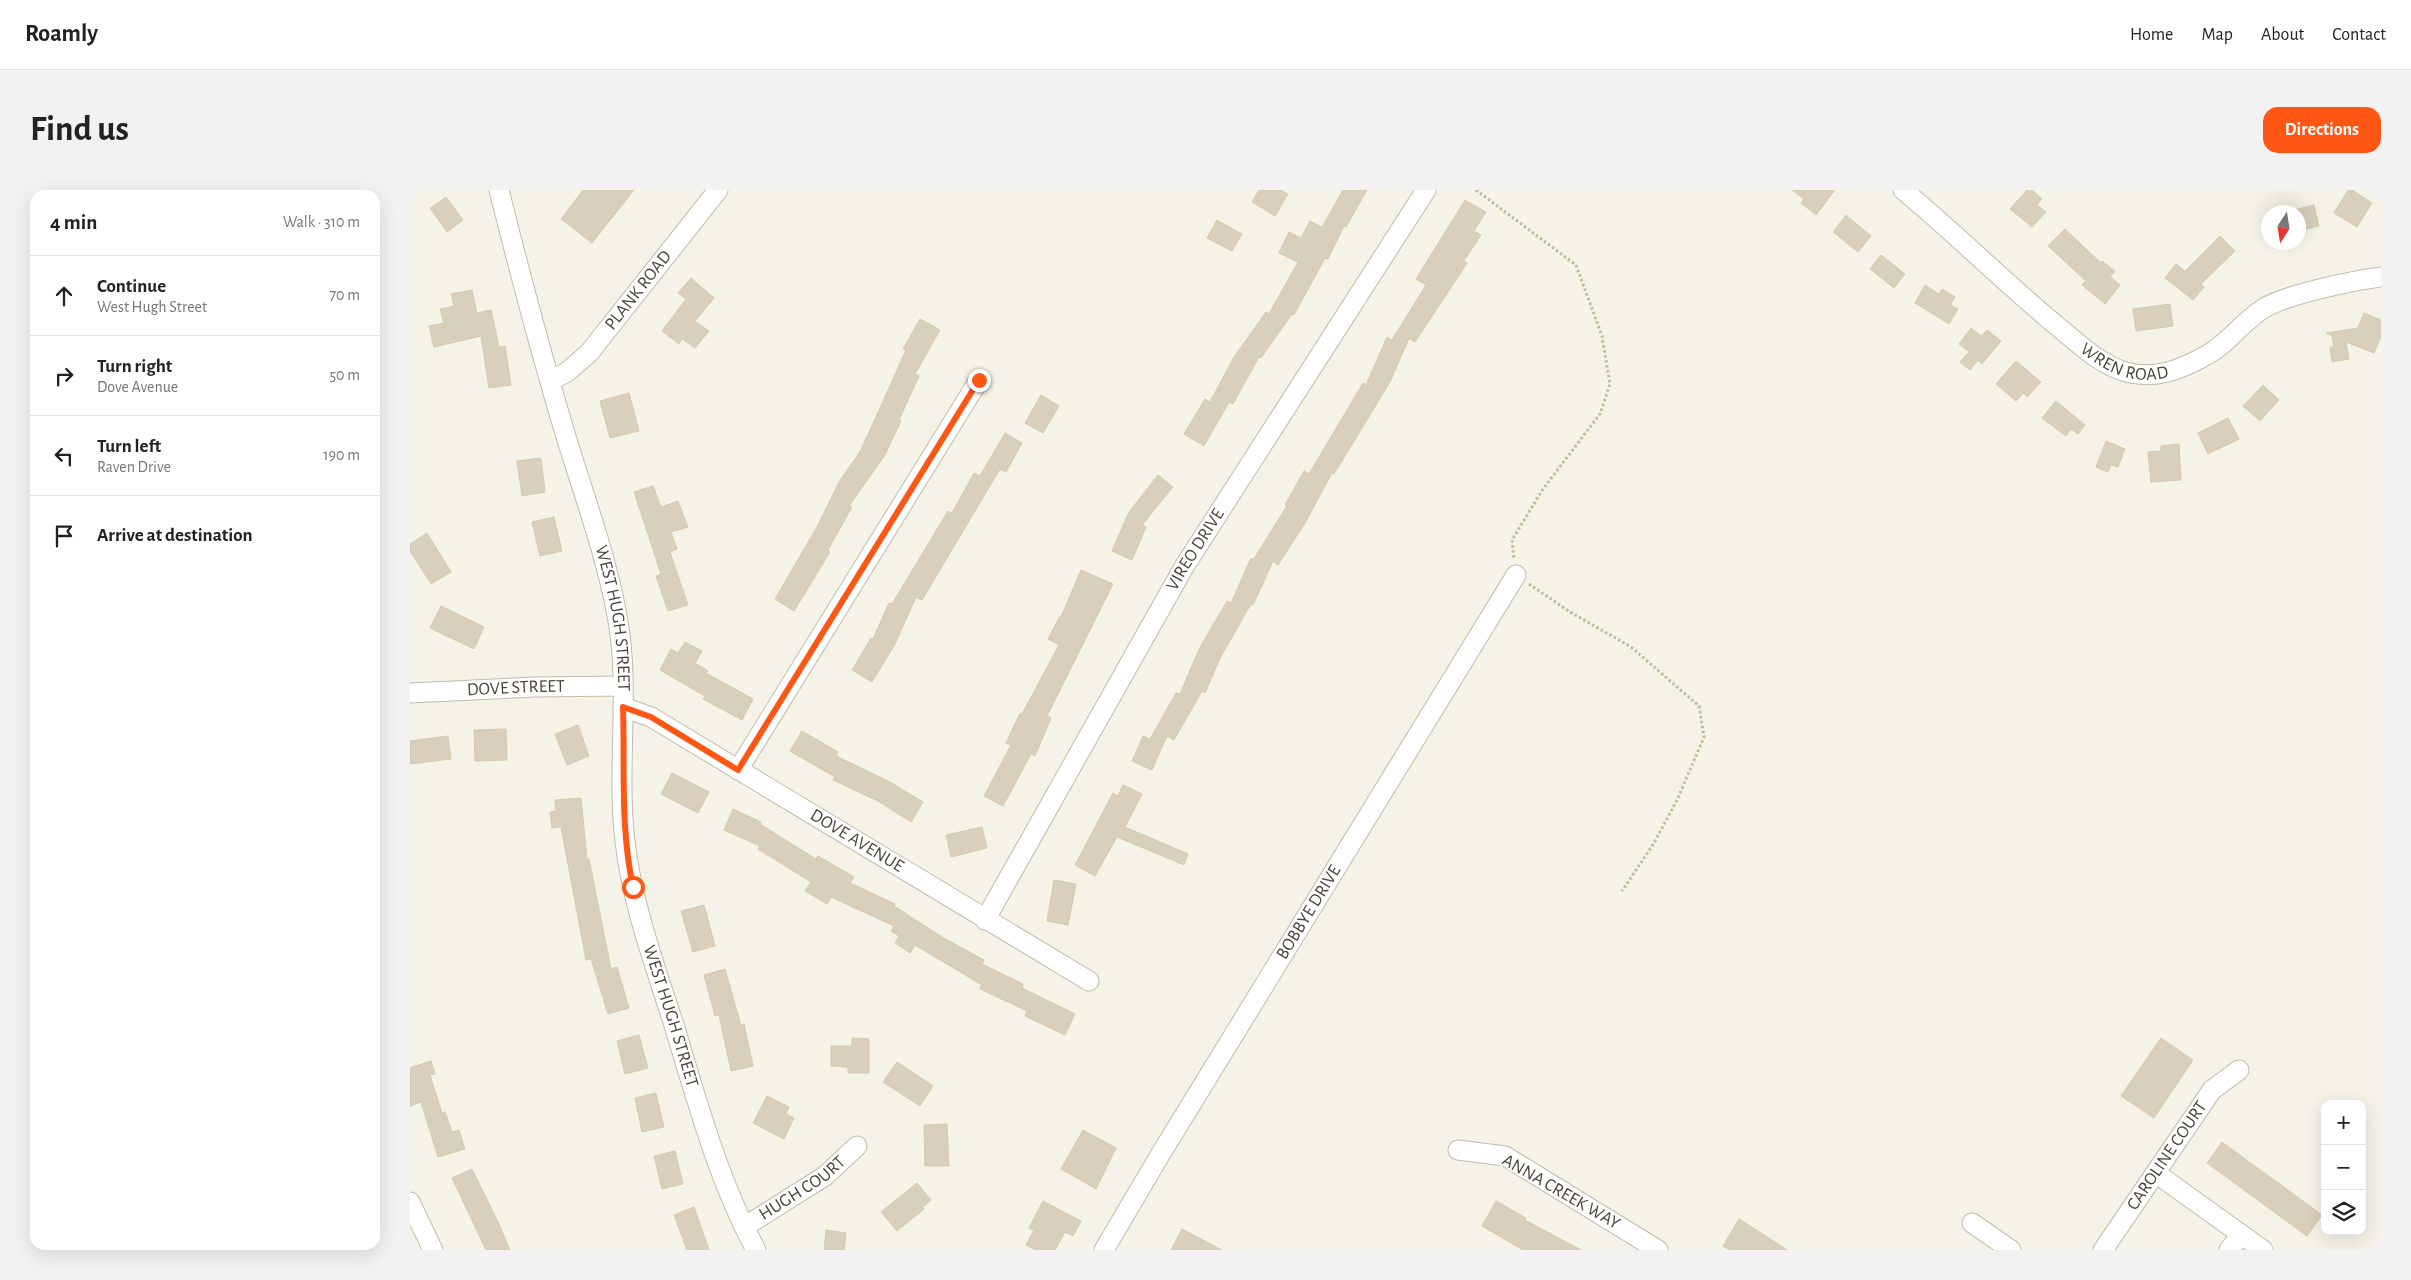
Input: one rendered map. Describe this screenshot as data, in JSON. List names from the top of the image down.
{
  "streets": {
    "street": [
      "PLANK ROAD",
      "WREN ROAD",
      "VIREO DRIVE",
      "WEST HUGH STREET",
      "DOVE STREET",
      "DOVE AVENUE",
      "BOBBYE DRIVE",
      "CAROLINE COURT",
      "HUGH COURT",
      "ANNA CREEK WAY"
    ]
  },
  "crossings": [
    ["PLANK ROAD", "WEST HUGH STREET"],
    ["VIREO DRIVE", "DOVE AVENUE"],
    ["WEST HUGH STREET", "DOVE STREET"],
    ["WEST HUGH STREET", "DOVE AVENUE"],
    ["WEST HUGH STREET", "HUGH COURT"]
  ],
  "north": "bottom",
  "page": {
    "header": "Roamly",
    "nav": [
      "Home",
      "Map",
      "About",
      "Contact"
    ],
    "buttons": "Directions",
    "title": "Find us",
    "heading": ["4 min", "Walk · 310 m"],
    "list": [
      ["Continue", "West Hugh Street", "70 m"],
      ["Turn right", "Dove Avenue", "50 m"],
      ["Turn left", "Raven Drive", "190 m"],
      "Arrive at destination"
    ],
    "map_buttons": ["+", "−"]
  }
}
